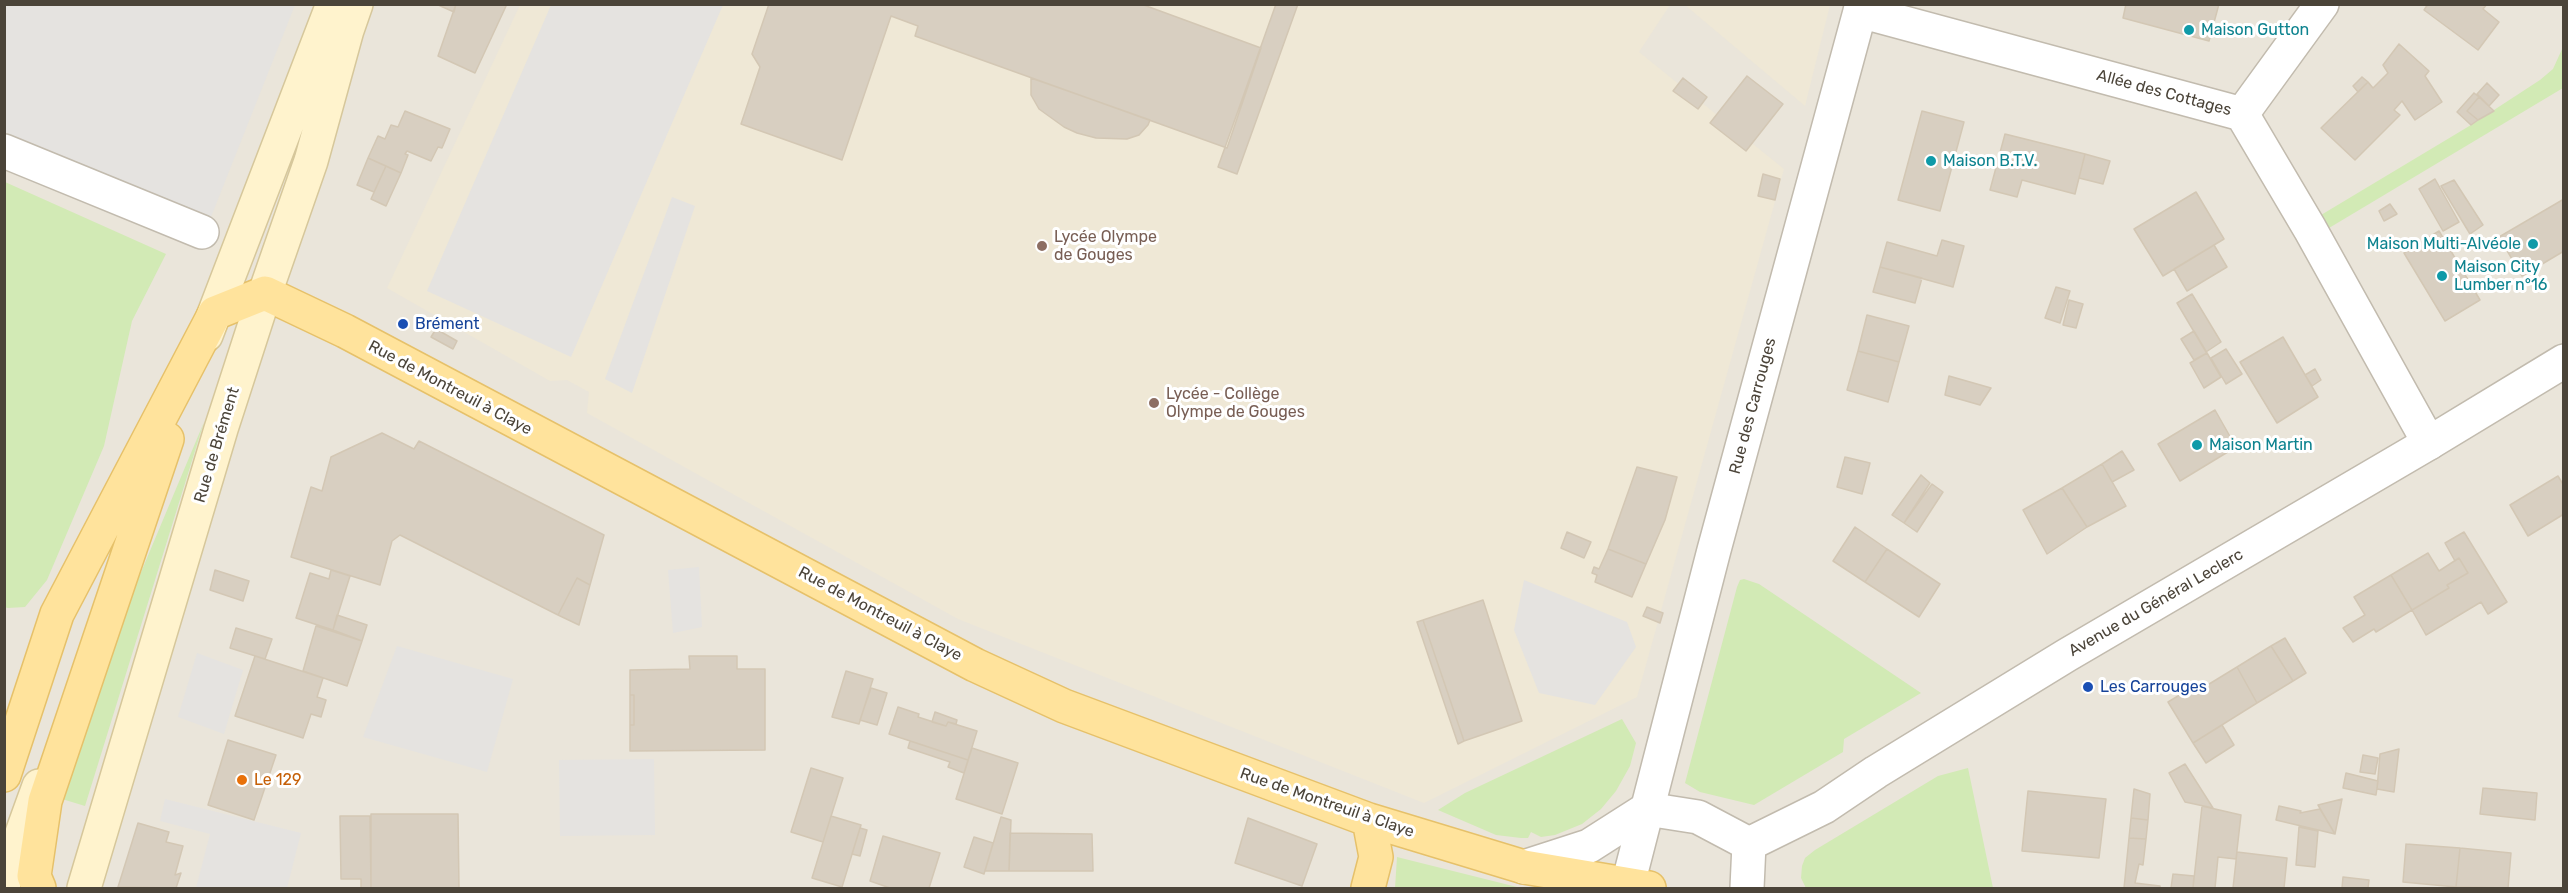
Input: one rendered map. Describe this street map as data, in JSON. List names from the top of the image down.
{
  "streets": {
    "main road": ["Rue de Montreuil à Claye", "Rue de Brément"],
    "street": ["Allée des Cottages", "Rue des Carrouges", "Avenue du Général Leclerc"]
  },
  "crossings": [
    ["Allée des Cottages", "Rue des Carrouges"],
    ["Allée des Cottages", "Avenue du Général Leclerc"],
    ["Rue de Montreuil à Claye", "Rue des Carrouges"],
    ["Rue de Montreuil à Claye", "Rue de Brément"]
  ],
  "places": [
    "Maison Gutton",
    "Maison B.T.V.",
    "Maison Multi-Alvéole",
    "Lycée Olympe de Gouges",
    "Maison City Lumber n°16",
    "Brément",
    "Lycée - Collège Olympe de Gouges",
    "Maison Martin",
    "Les Carrouges",
    "Le 129"
  ]
}
